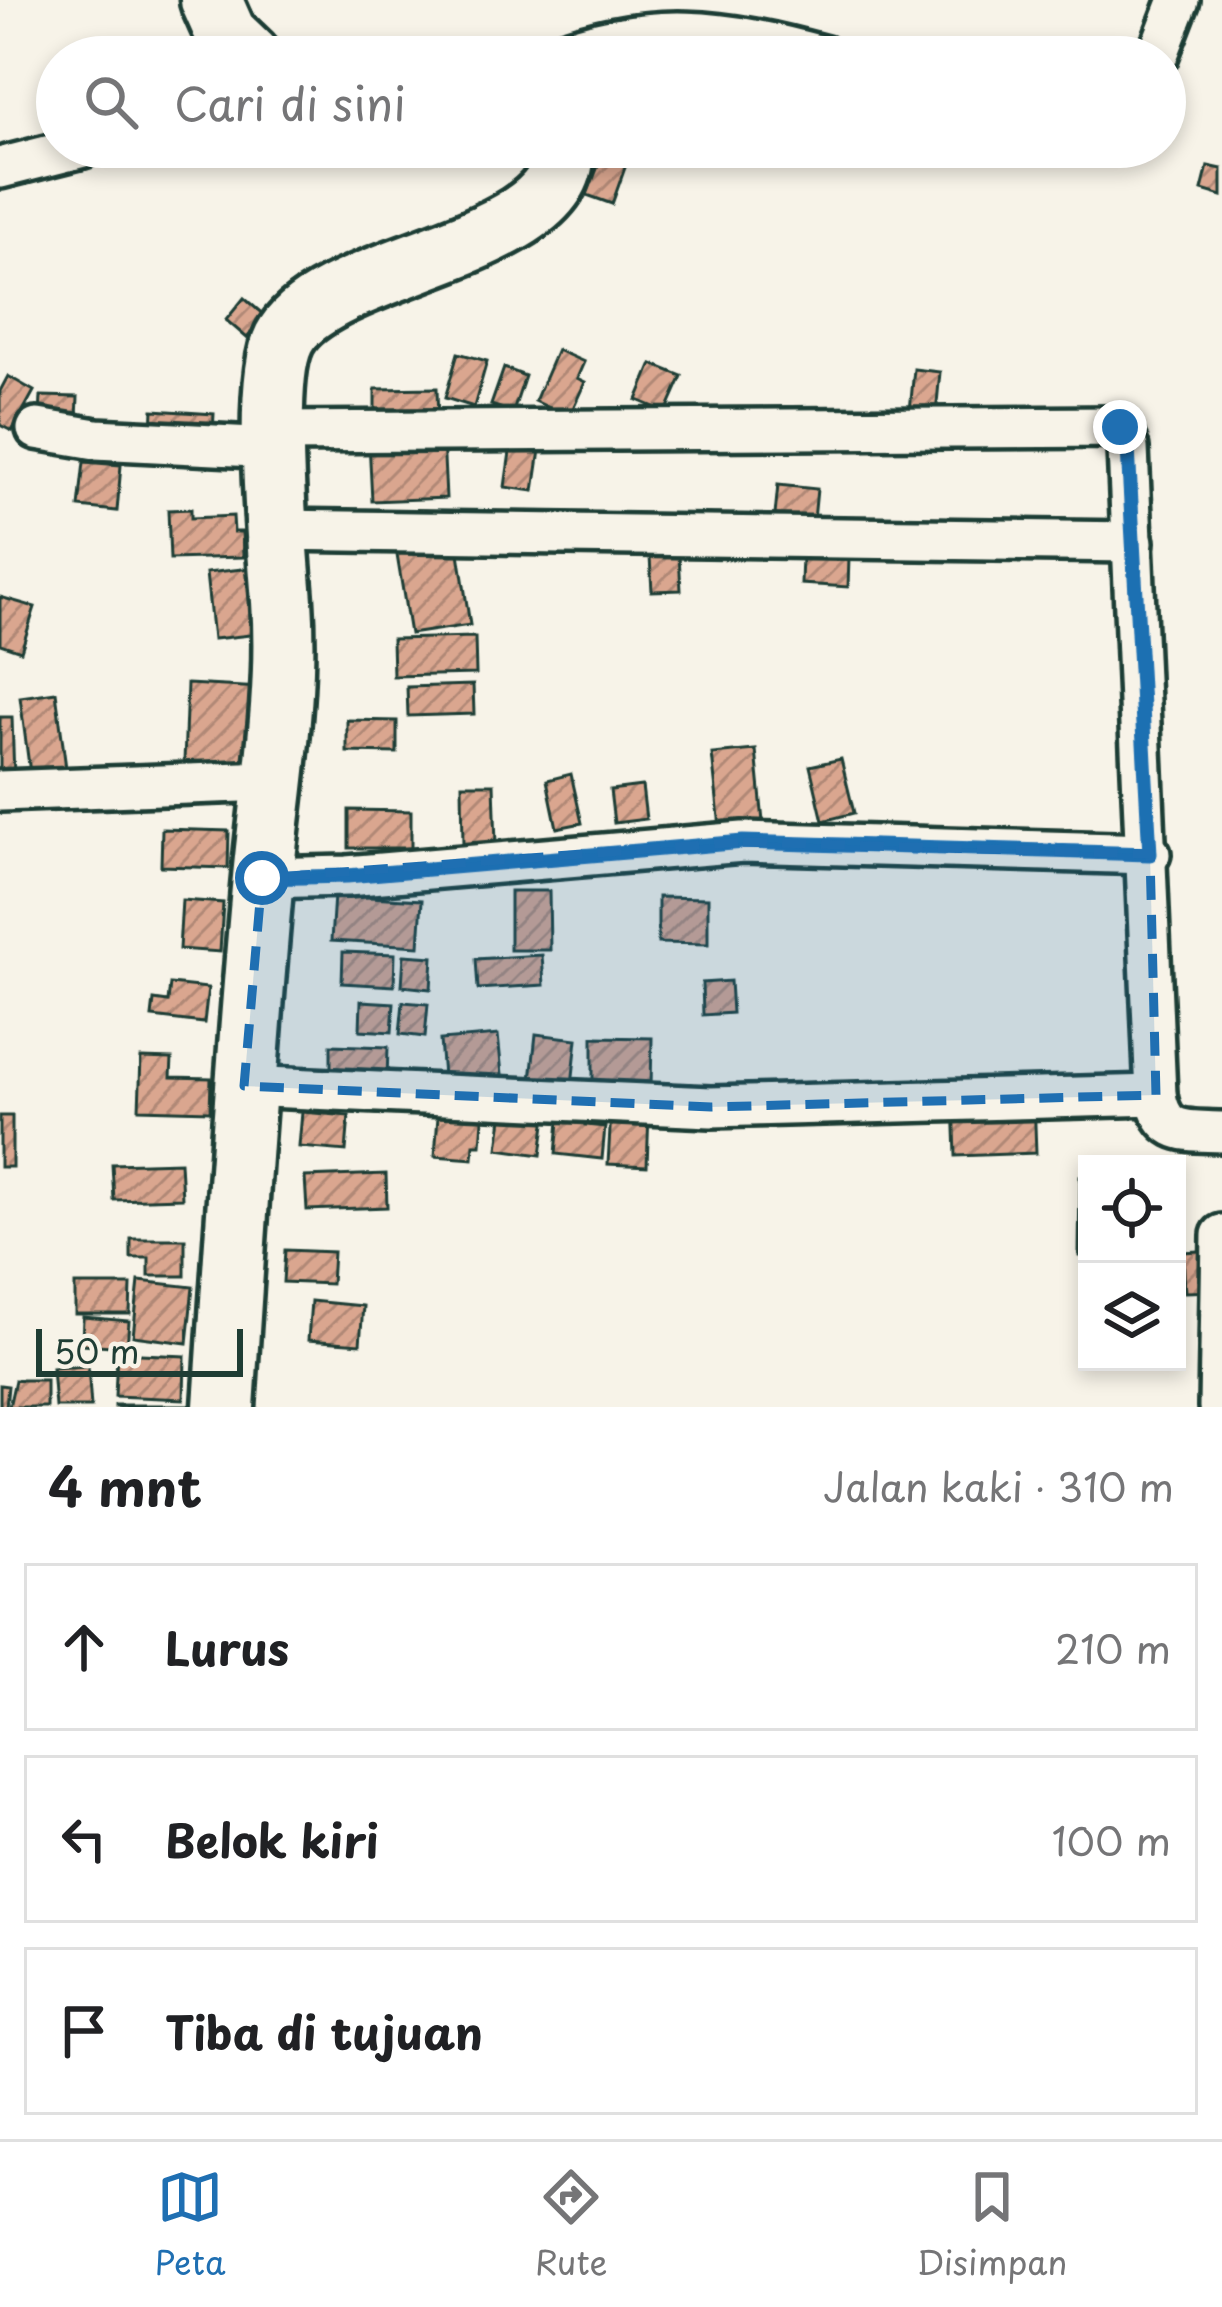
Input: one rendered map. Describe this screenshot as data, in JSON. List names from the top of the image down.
{
  "scale_bar": "50 m",
  "page": {
    "search": "Cari di sini",
    "scale": "50 m",
    "heading": ["4 mnt", "Jalan kaki · 310 m"],
    "list": [
      ["Lurus", "210 m"],
      ["Belok kiri", "100 m"],
      "Tiba di tujuan"
    ],
    "nav": ["Peta", "Rute", "Disimpan"]
  }
}
